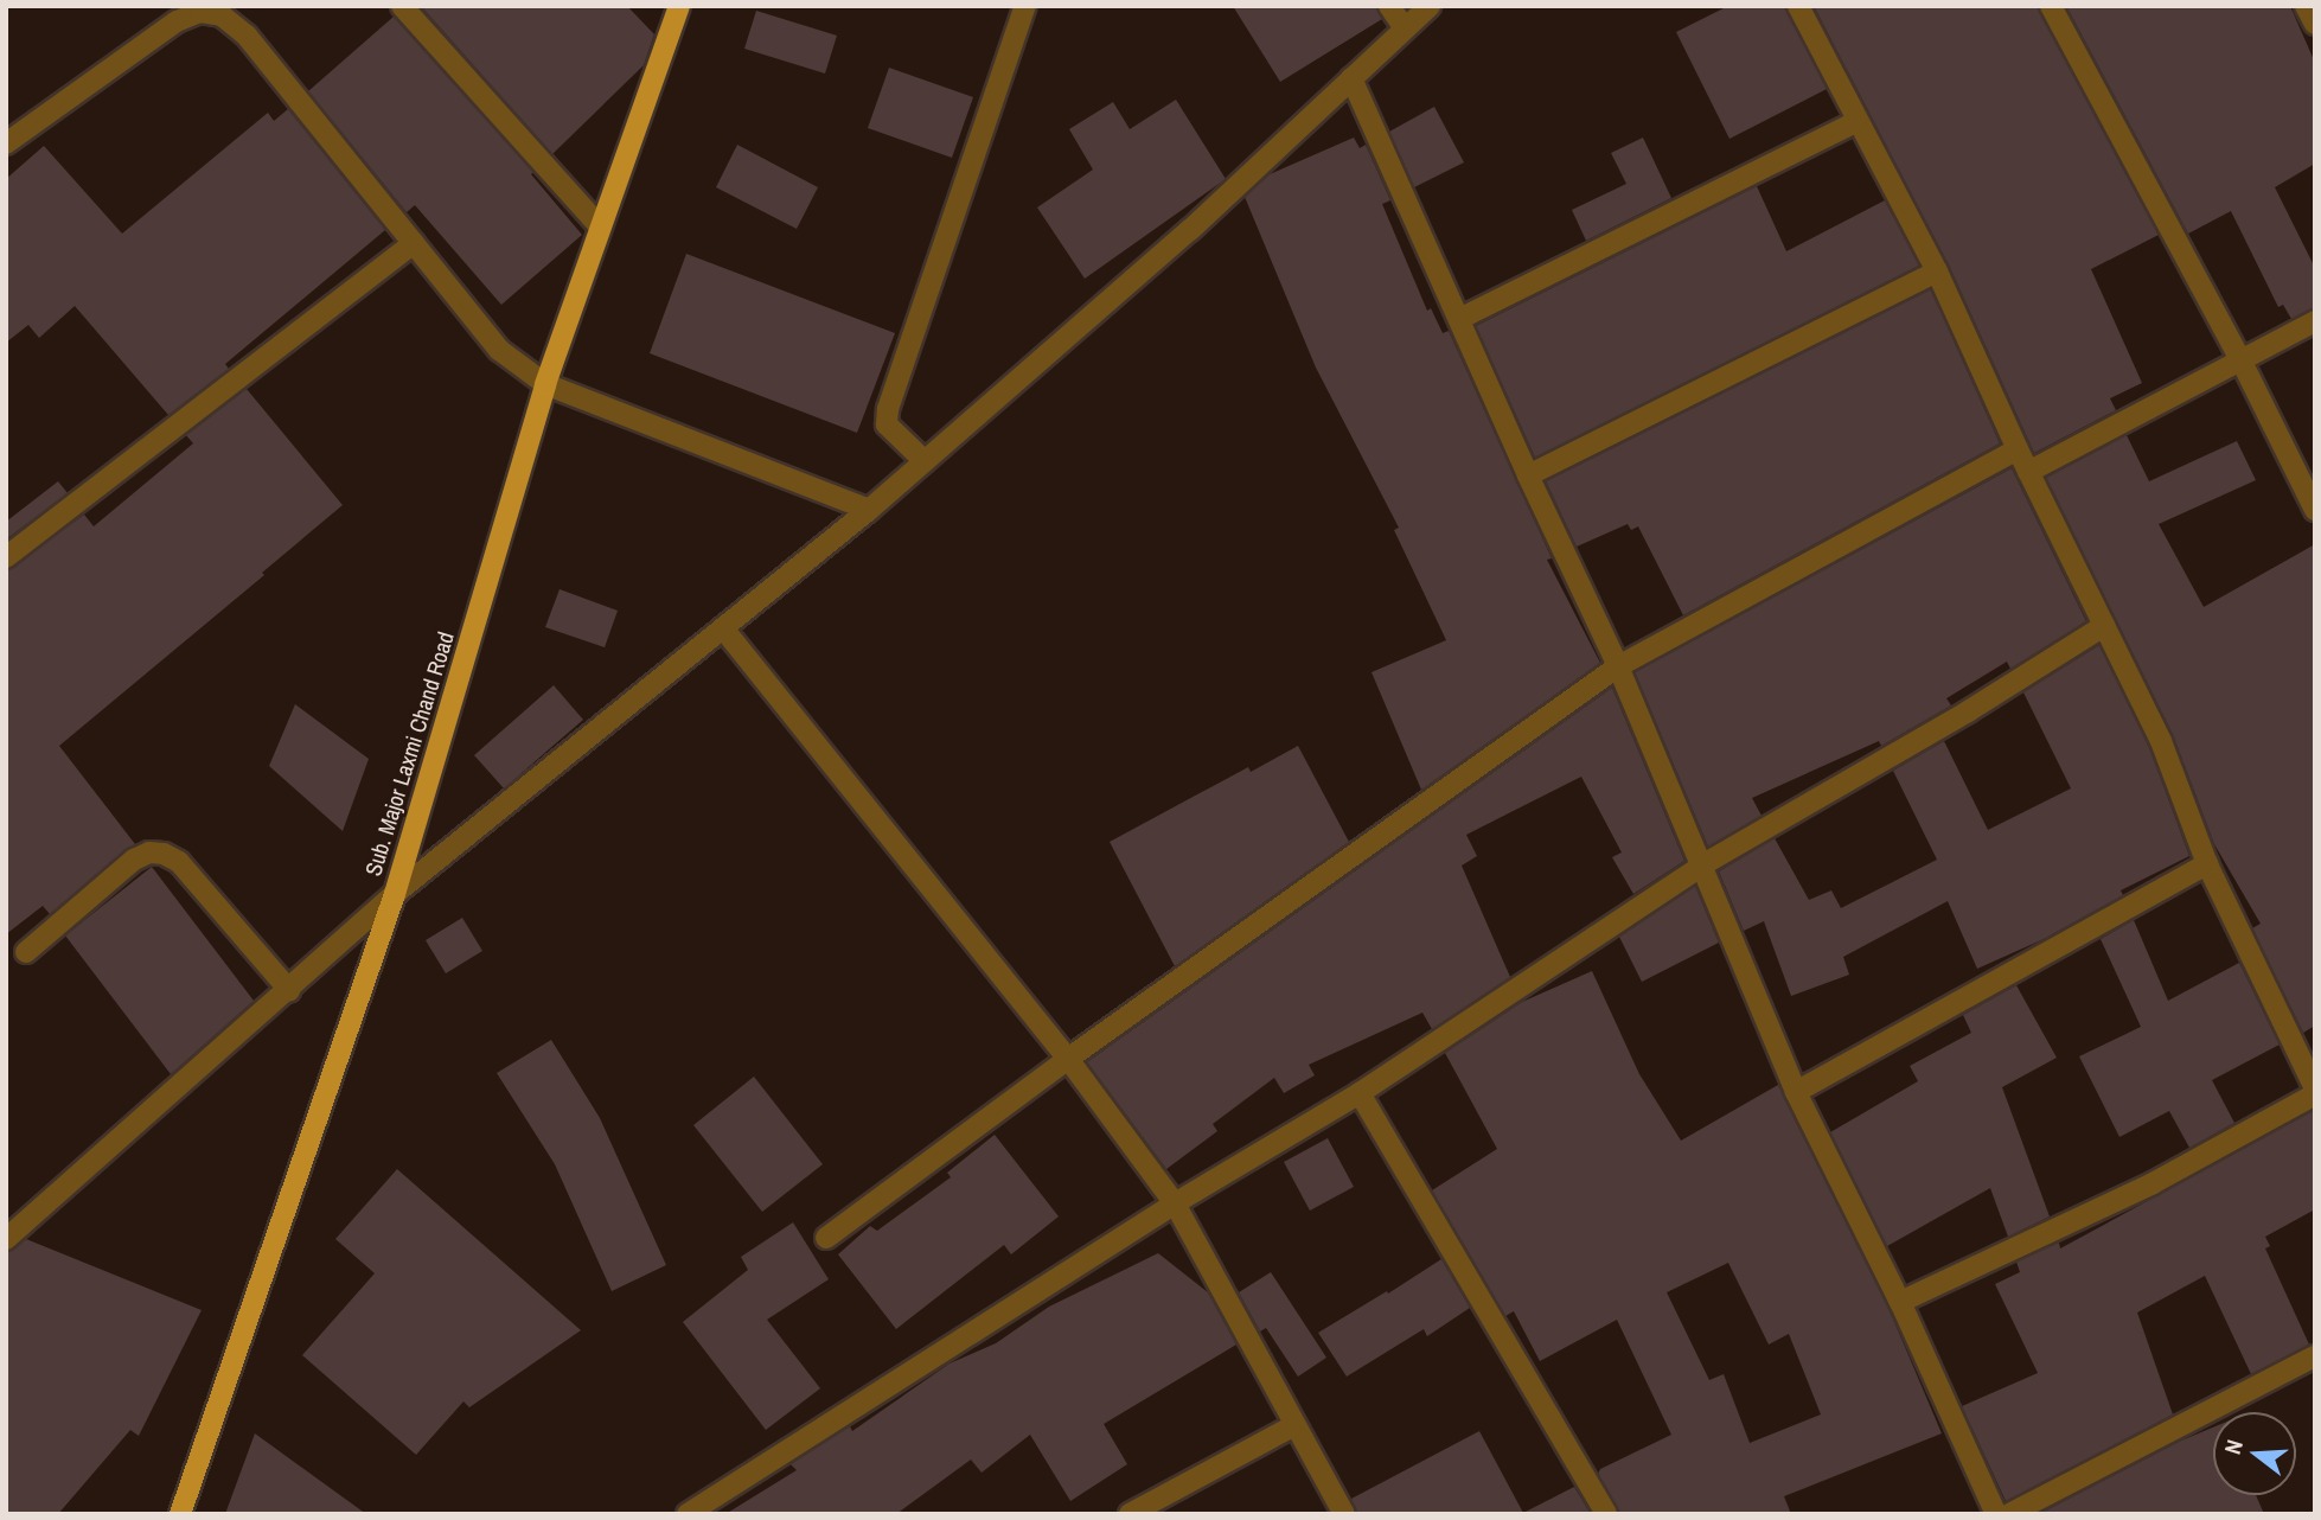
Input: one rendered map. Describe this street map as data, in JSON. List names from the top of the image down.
{
  "streets": {
    "main road": ["Sub. Major Laxmi Chand Road"]
  },
  "north": "left"
}
